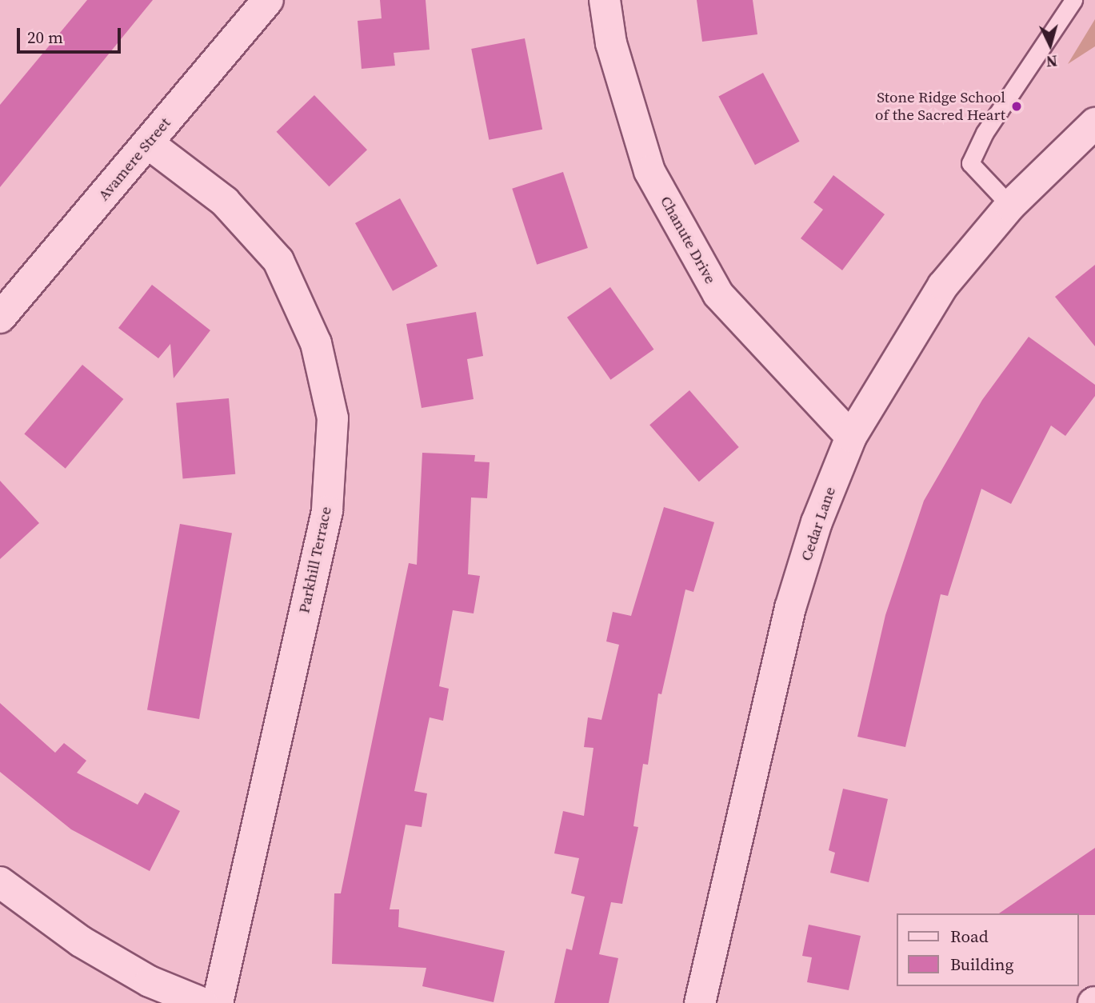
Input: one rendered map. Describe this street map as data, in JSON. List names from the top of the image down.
{
  "streets": {
    "street": [
      "Avamere Street",
      "Chanute Drive",
      "Cedar Lane",
      "Parkhill Terrace"
    ]
  },
  "crossings": [
    ["Avamere Street", "Parkhill Terrace"],
    ["Chanute Drive", "Cedar Lane"]
  ],
  "places": ["Stone Ridge School of the Sacred Heart"],
  "legend": ["Road", "Building"],
  "scale_bar": "20 m",
  "north": "bottom"
}
